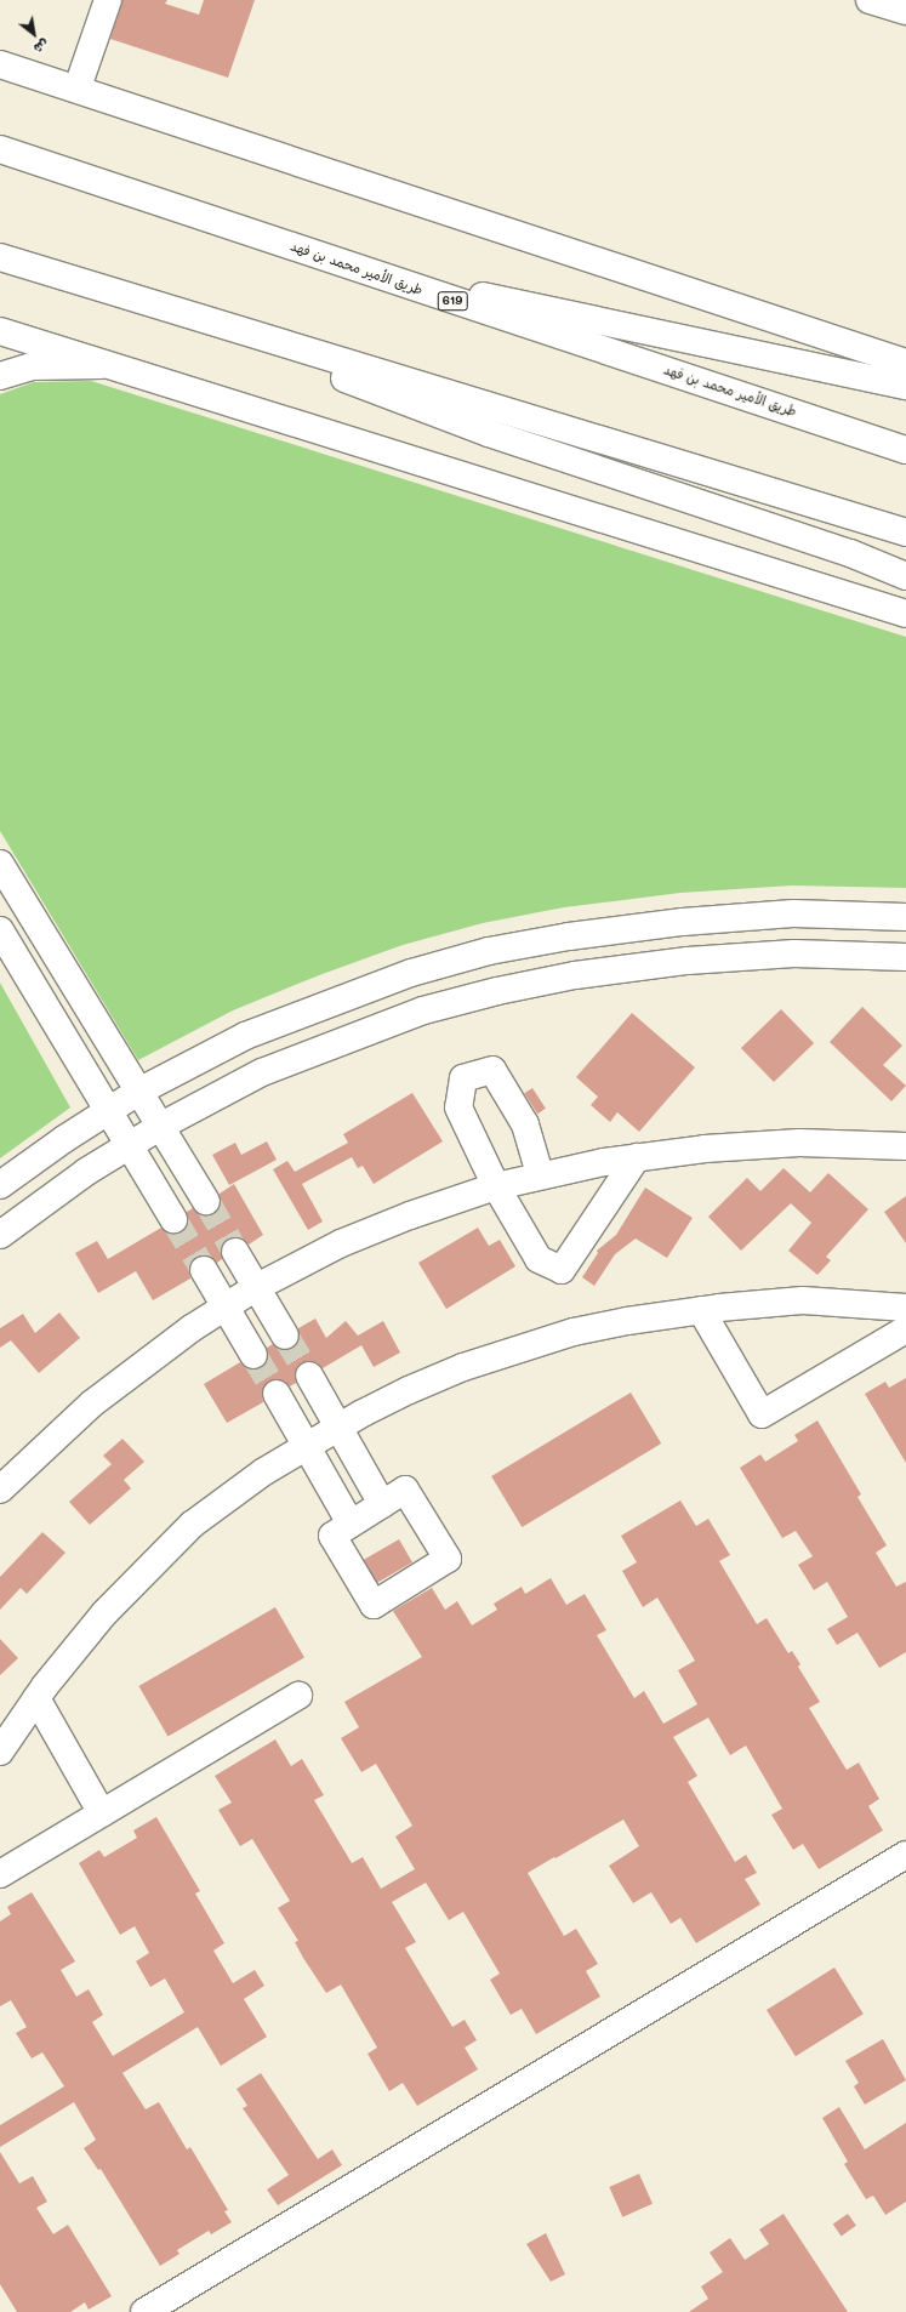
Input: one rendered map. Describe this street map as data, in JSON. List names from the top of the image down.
{
  "streets": {
    "main road": ["طريق الأمير محمد بن فهد", "619"]
  },
  "north": "bottom right"
}
